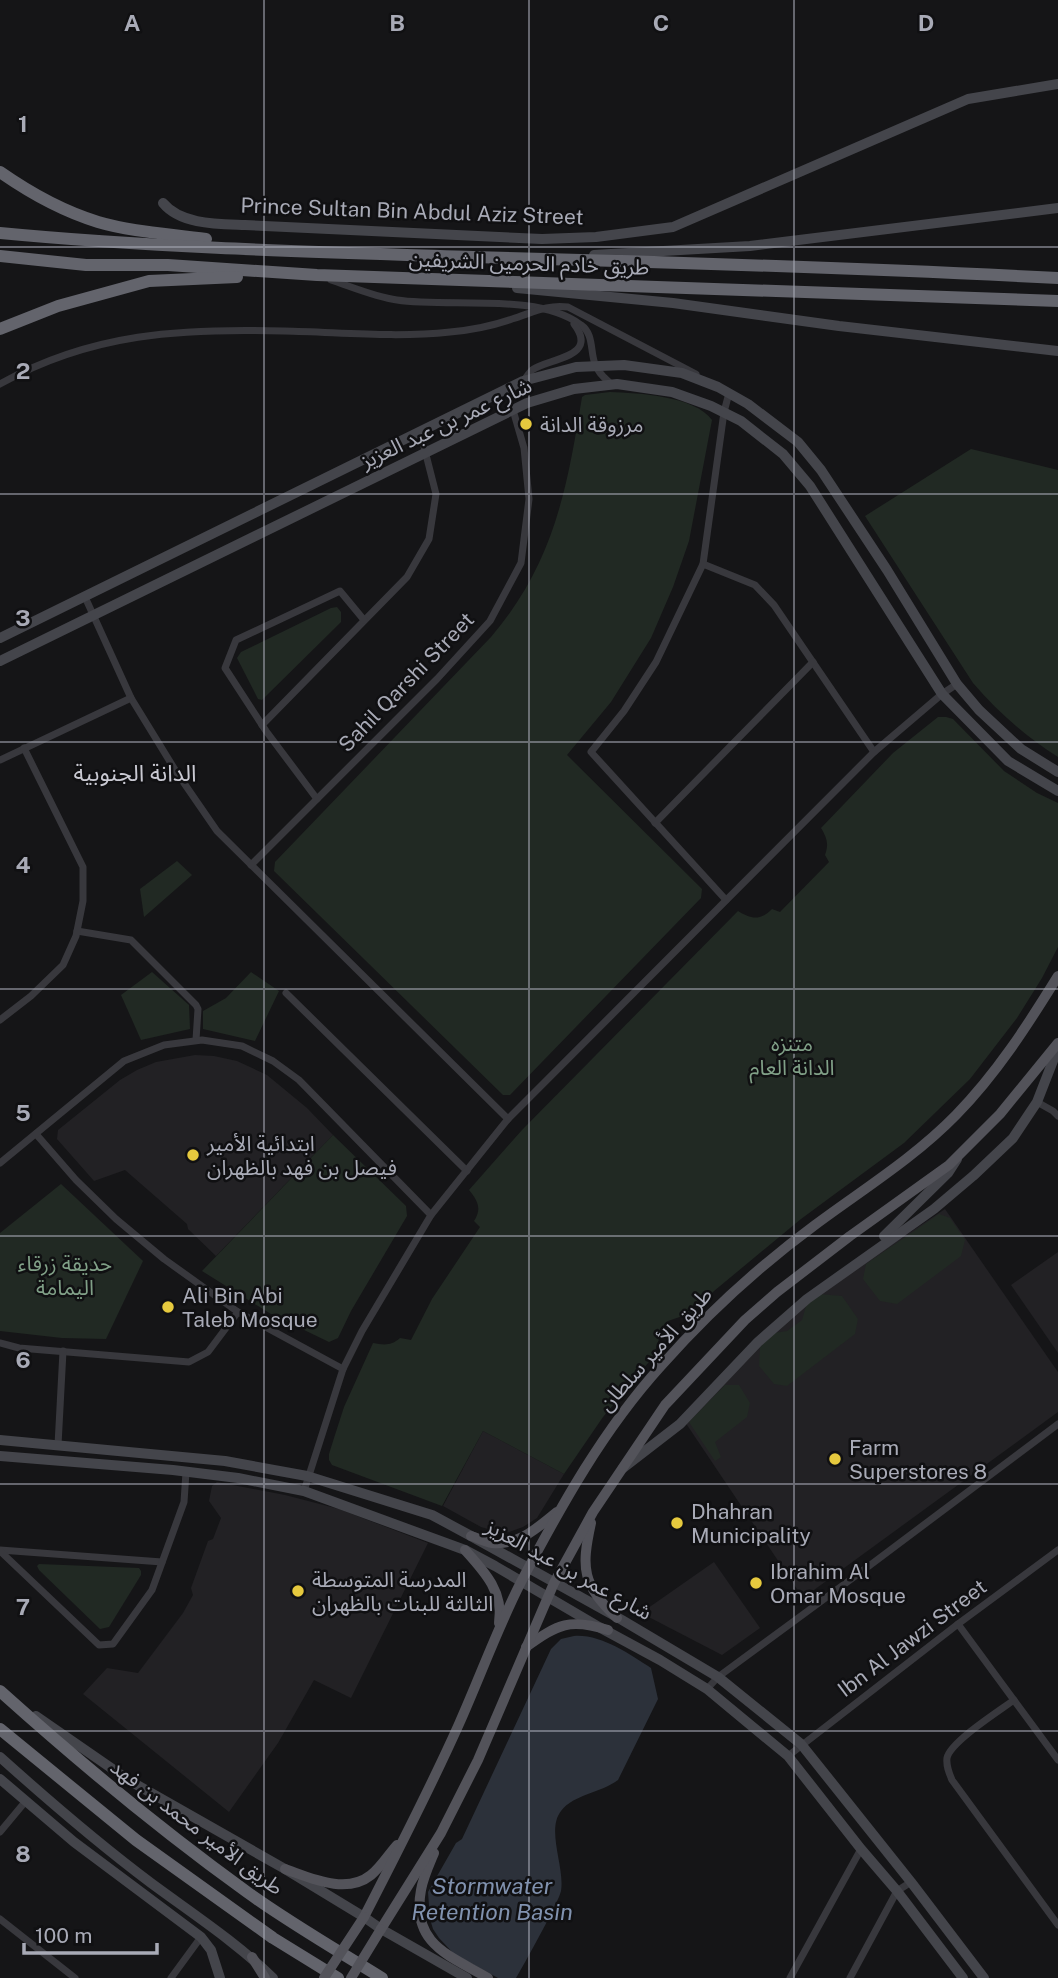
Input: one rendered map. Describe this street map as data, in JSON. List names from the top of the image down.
{
  "streets": {
    "highway": ["طريق خادم الحرمين الشريفين", "طريق الأمير محمد بن فهد"],
    "main road": ["طريق الأمير سلطان"],
    "street": [
      "Prince Sultan Bin Abdul Aziz Street",
      "شارع عمر بن عبد العزيز",
      "Sahil Qarshi Street",
      "Ibn Al Jawzi Street"
    ]
  },
  "crossings": [
    ["شارع عمر بن عبد العزيز", "Sahil Qarshi Street"],
    ["شارع عمر بن عبد العزيز", "طريق الأمير سلطان"],
    ["شارع عمر بن عبد العزيز", "Ibn Al Jawzi Street"]
  ],
  "districts": ["الدانة الجنوبية"],
  "water": ["Stormwater Retention Basin"],
  "parks": ["متنزه الدانة العام", "حديقة زرقاء اليمامة"],
  "places": [
    "مرزوقة الدانة",
    "ابتدائية الأمير فيصل بن فهد بالظهران",
    "Ali Bin Abi Taleb Mosque",
    "Farm Superstores 8",
    "Dhahran Municipality",
    "Ibrahim Al Omar Mosque",
    "المدرسة المتوسطة الثالثة للبنات بالظهران"
  ],
  "scale_bar": "100 m",
  "grid": {
    "columns": [
      "A",
      "B",
      "C",
      "D"
    ],
    "rows": [
      "1",
      "2",
      "3",
      "4",
      "5",
      "6",
      "7",
      "8"
    ]
  }
}
